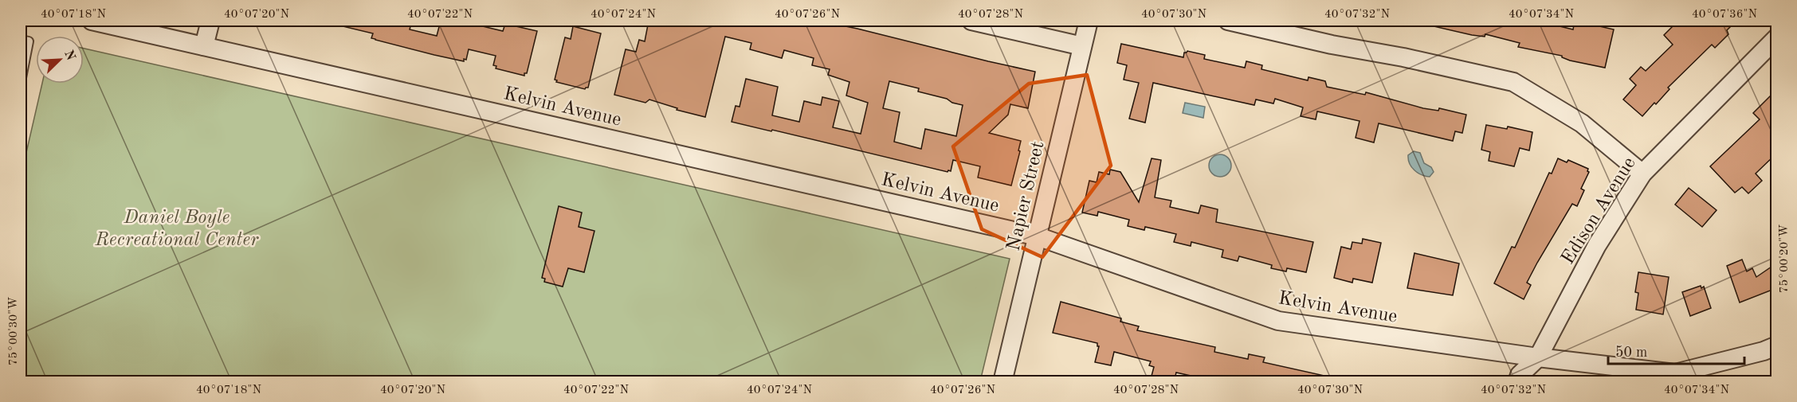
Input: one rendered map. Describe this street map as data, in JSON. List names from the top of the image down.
{
  "streets": {
    "street": ["Kelvin Avenue", "Napier Street", "Edison Avenue"]
  },
  "crossings": [
    ["Kelvin Avenue", "Napier Street"],
    ["Kelvin Avenue", "Edison Avenue"]
  ],
  "parks": ["Daniel Boyle Recreational Center"],
  "scale_bar": "50 m",
  "north": "top right",
  "coordinates": [
    "40°07'18\"N",
    "40°07'20\"N",
    "40°07'22\"N",
    "40°07'24\"N",
    "40°07'26\"N",
    "40°07'28\"N",
    "40°07'30\"N",
    "40°07'32\"N",
    "40°07'34\"N",
    "40°07'36\"N",
    "75°00'20\"W",
    "75°00'30\"W"
  ]
}
